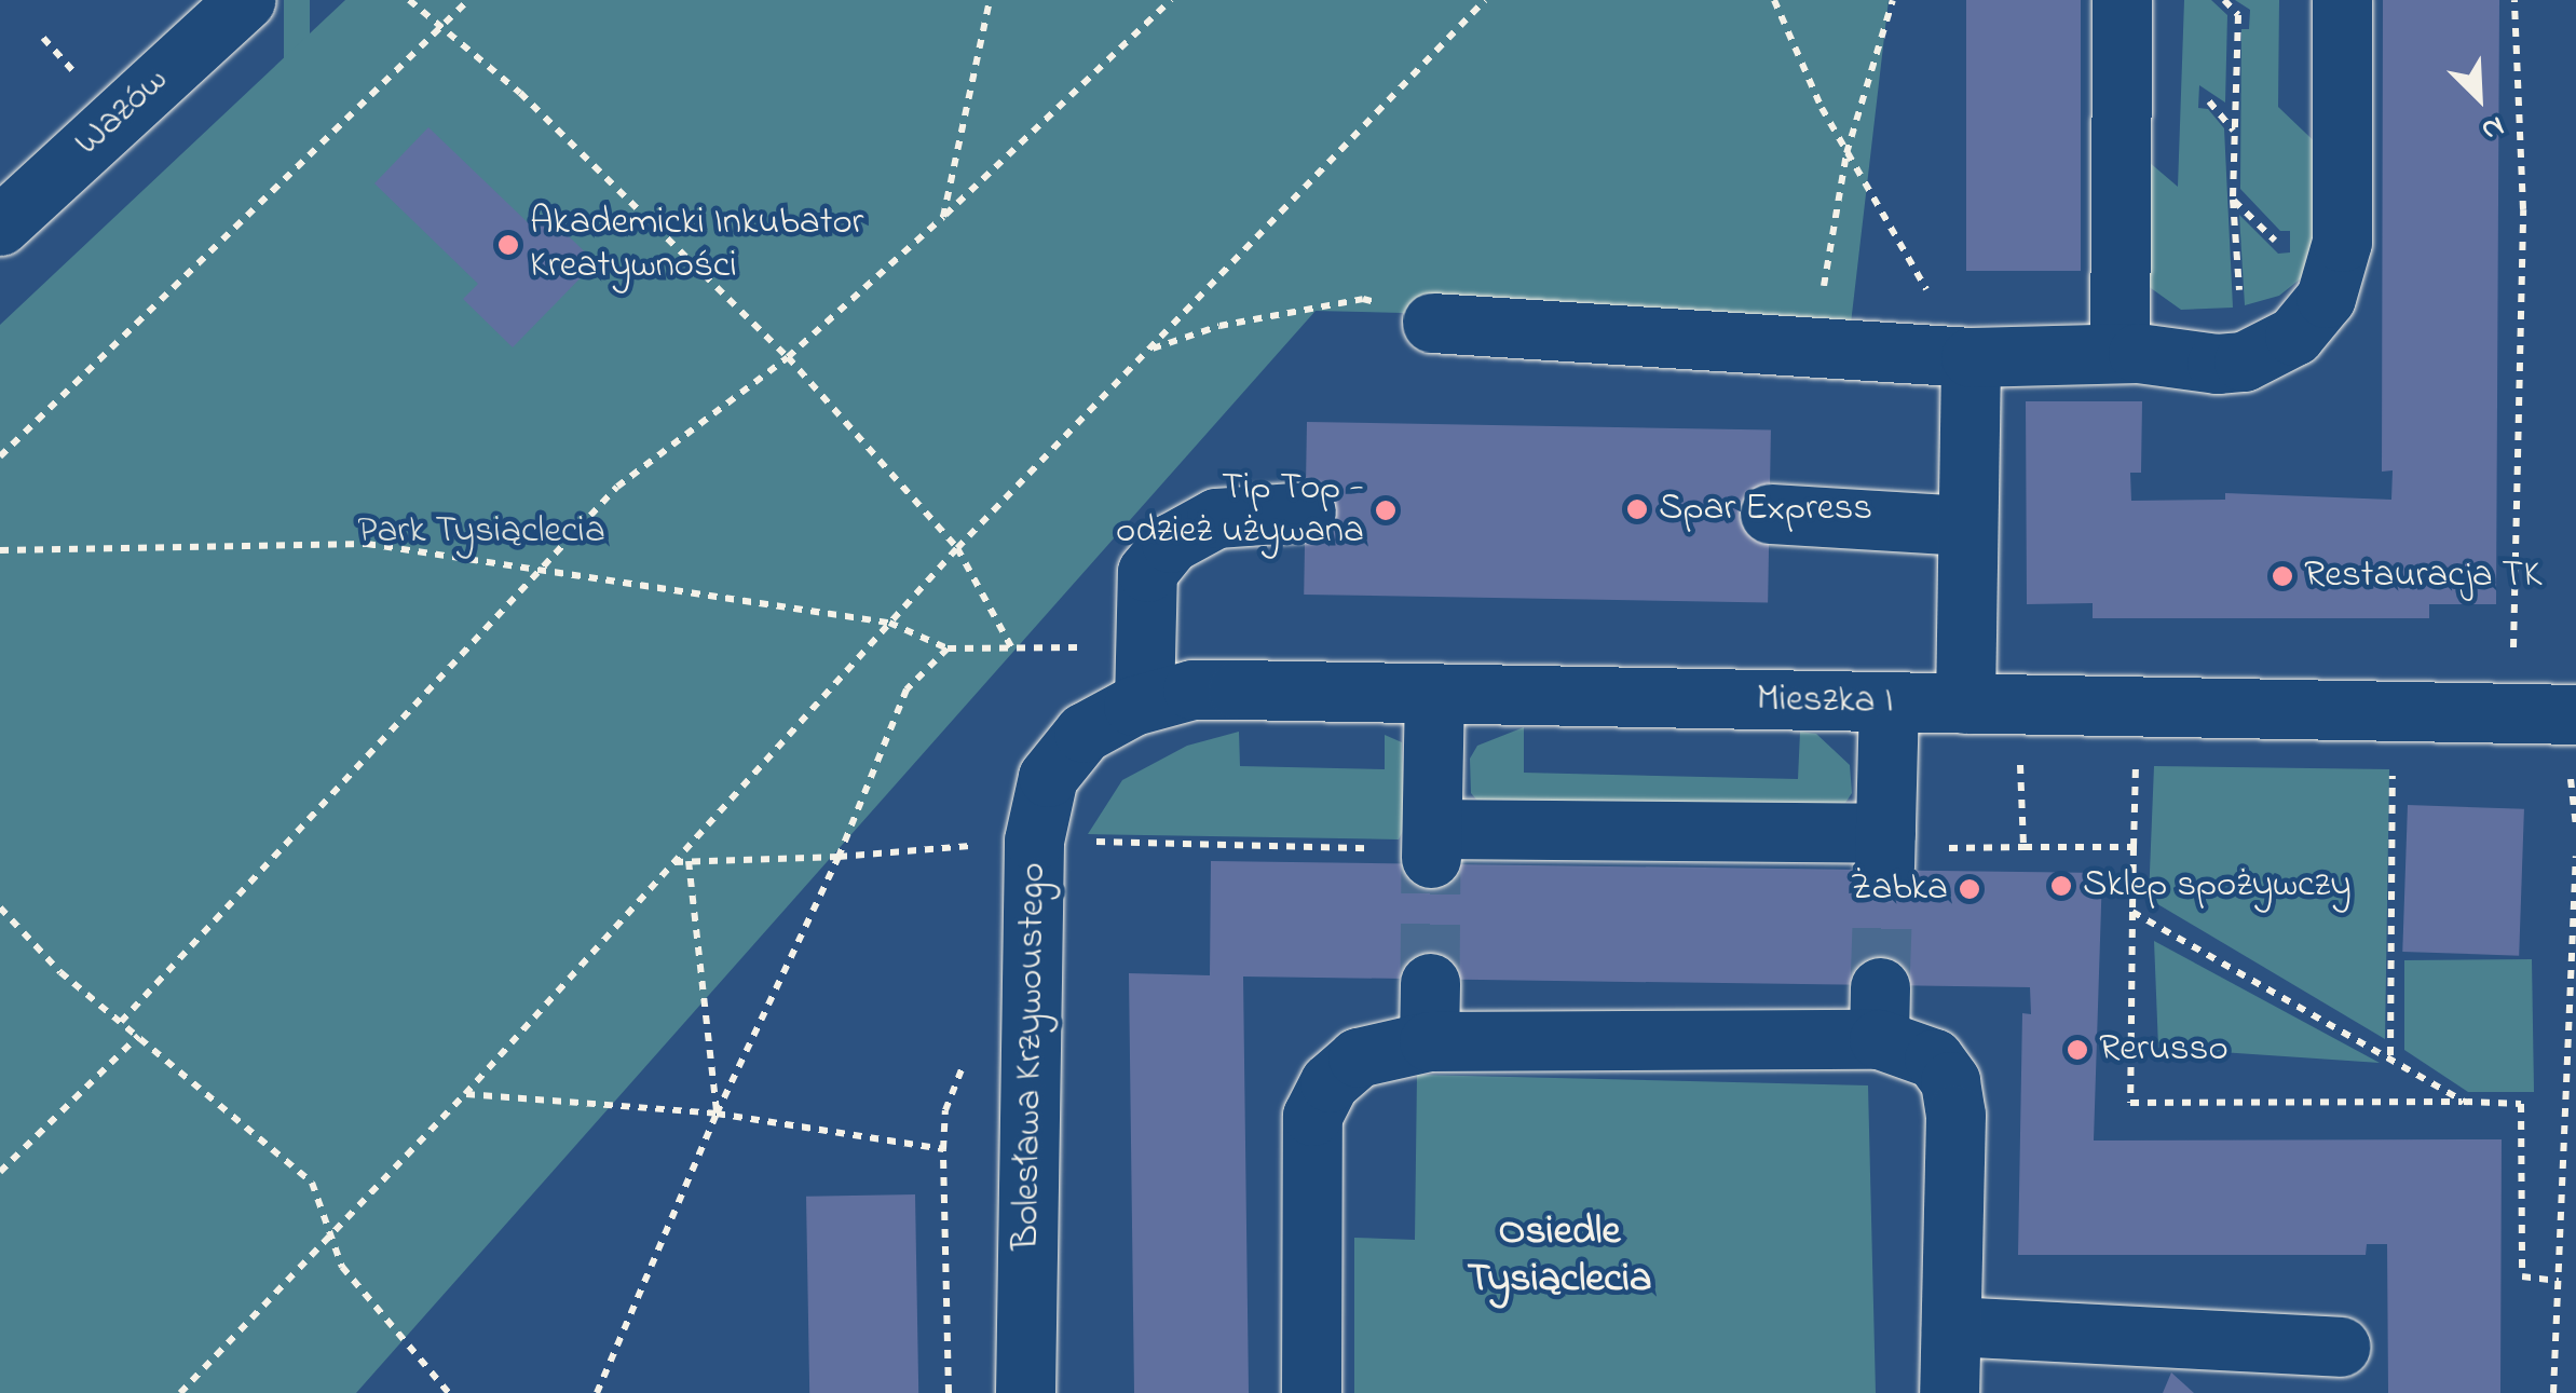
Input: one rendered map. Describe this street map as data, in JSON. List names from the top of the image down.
{
  "streets": {
    "street": ["Wazów", "Mieszka I", "Bolesława Krzywoustego"]
  },
  "crossings": [
    ["Mieszka I", "Bolesława Krzywoustego"]
  ],
  "districts": ["Osiedle Tysiąclecia"],
  "parks": ["Park Tysiąclecia"],
  "places": [
    "Akademicki Inkubator Kreatywności",
    "Spar Express",
    "Tip Top - odzież używana",
    "Restauracja TK",
    "Sklep spożywczy",
    "Żabka",
    "Rerusso"
  ],
  "north": "bottom right"
}
